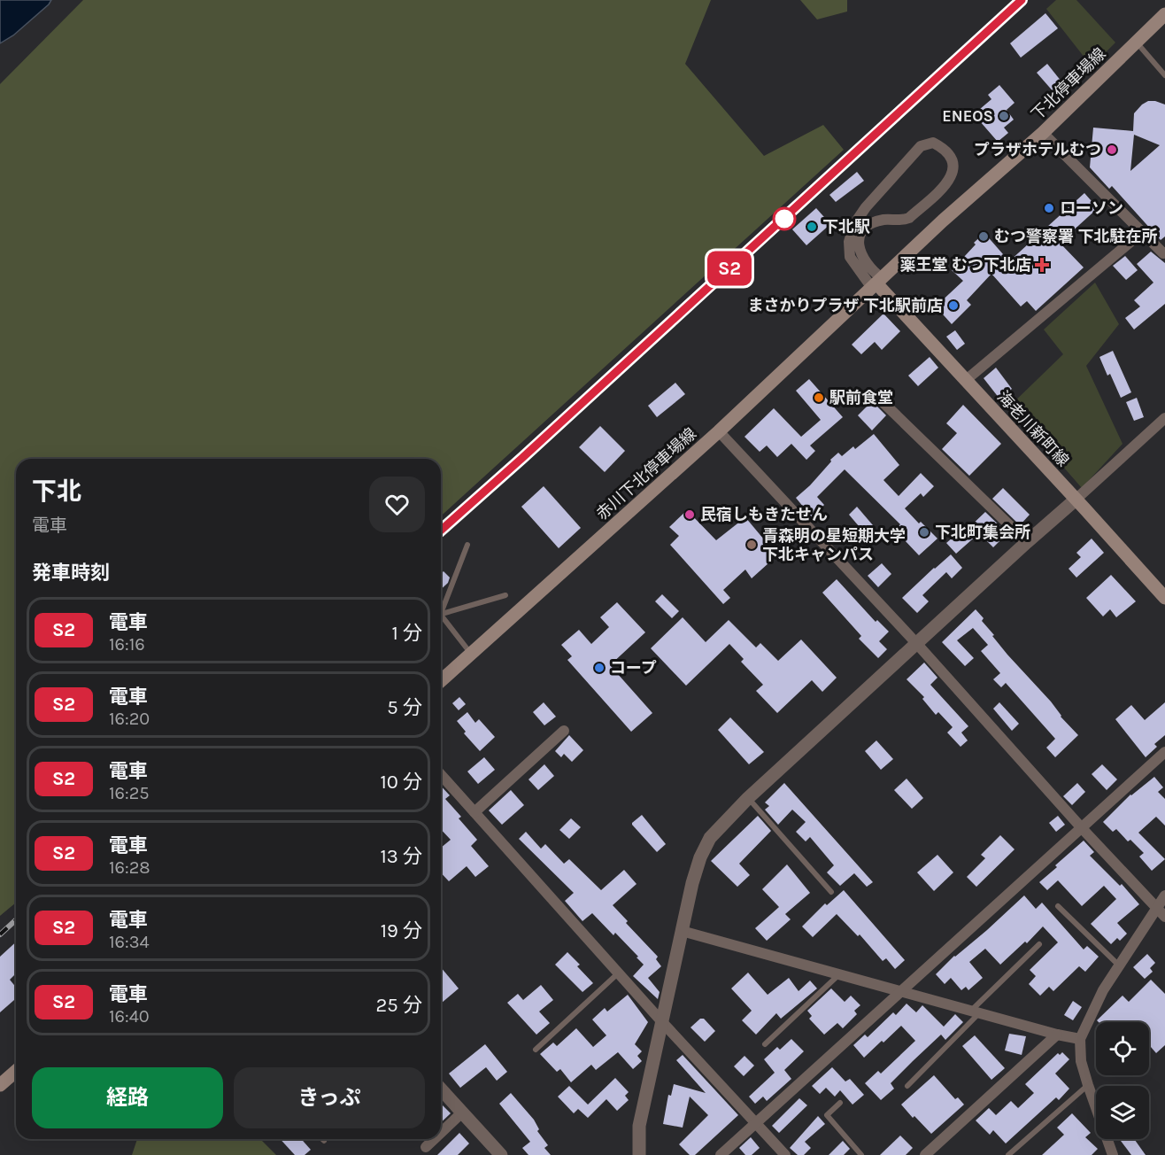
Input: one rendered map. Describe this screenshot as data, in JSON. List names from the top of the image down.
{
  "streets": {
    "main road": ["下北停車場線", "海老川新町線", "赤川下北停車場線"]
  },
  "crossings": [
    ["下北停車場線", "海老川新町線"],
    ["下北停車場線", "赤川下北停車場線"],
    ["海老川新町線", "赤川下北停車場線"]
  ],
  "places": {
    "other": [
      "ENEOS",
      "プラザホテルむつ",
      "ローソン",
      "下北駅",
      "むつ警察署 下北駐在所",
      "まさかりプラザ 下北駅前店",
      "駅前食堂",
      "民宿しもきたせん",
      "下北町集会所",
      "青森明の星短期大学 下北キャンパス",
      "コープ"
    ],
    "health": ["薬王堂 むつ下北店"]
  },
  "page": {
    "on_map": "S2",
    "heading": [
      ["下北", "電車"],
      "発車時刻"
    ],
    "list": [
      {
        "mark": "S2",
        "name": "電車",
        "note": "16:16",
        "value": "1 分"
      },
      {
        "mark": "S2",
        "name": "電車",
        "note": "16:20",
        "value": "5 分"
      },
      {
        "mark": "S2",
        "name": "電車",
        "note": "16:25",
        "value": "10 分"
      },
      {
        "mark": "S2",
        "name": "電車",
        "note": "16:28",
        "value": "13 分"
      },
      {
        "mark": "S2",
        "name": "電車",
        "note": "16:34",
        "value": "19 分"
      },
      {
        "mark": "S2",
        "name": "電車",
        "note": "16:40",
        "value": "25 分"
      }
    ],
    "buttons": ["経路", "きっぷ"]
  }
}
